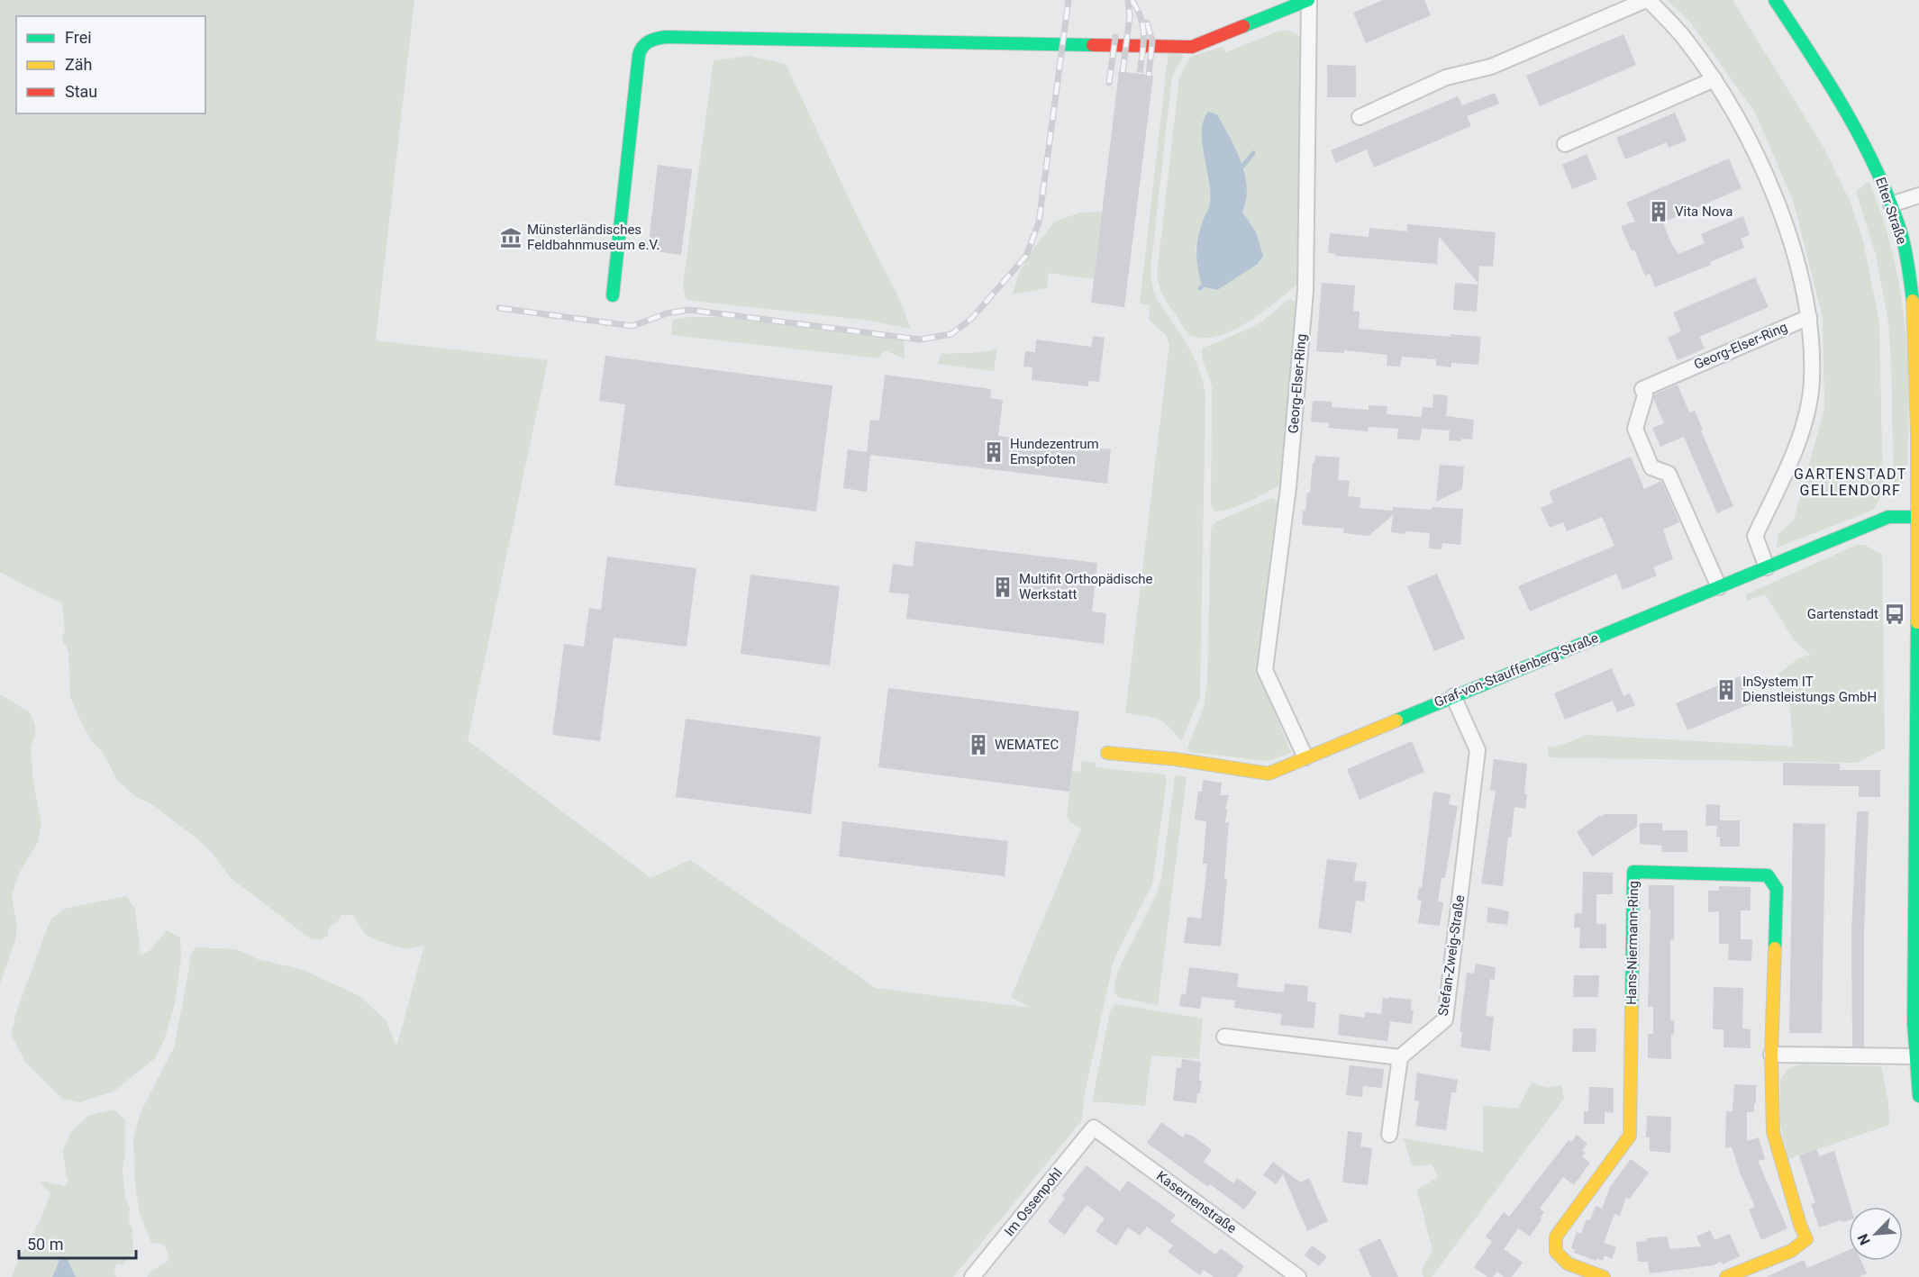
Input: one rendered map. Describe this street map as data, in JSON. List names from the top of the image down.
{
  "streets": {
    "street": [
      "Elter Straße",
      "Georg-Elser-Ring",
      "Graf-von-Stauffenberg-Straße",
      "Hans-Niermann-Ring",
      "Stefan-Zweig-Straße",
      "Im Ossenpohl",
      "Kasernenstraße"
    ]
  },
  "crossings": [
    ["Elter Straße", "Graf-von-Stauffenberg-Straße"],
    ["Georg-Elser-Ring", "Graf-von-Stauffenberg-Straße"],
    ["Graf-von-Stauffenberg-Straße", "Stefan-Zweig-Straße"],
    ["Im Ossenpohl", "Kasernenstraße"]
  ],
  "districts": ["GARTENSTADT GELLENDORF"],
  "places": {
    "building": [
      "Vita Nova",
      "Hundezentrum Emspfoten",
      "Multifit Orthopädische Werkstatt",
      "InSystem IT Dienstleistungs GmbH",
      "WEMATEC"
    ],
    "museum": ["Münsterländisches Feldbahnmuseum e.V."],
    "bus stop": ["Gartenstadt"]
  },
  "legend": ["Frei", "Zäh", "Stau"],
  "scale_bar": "50 m",
  "north": "bottom left"
}
